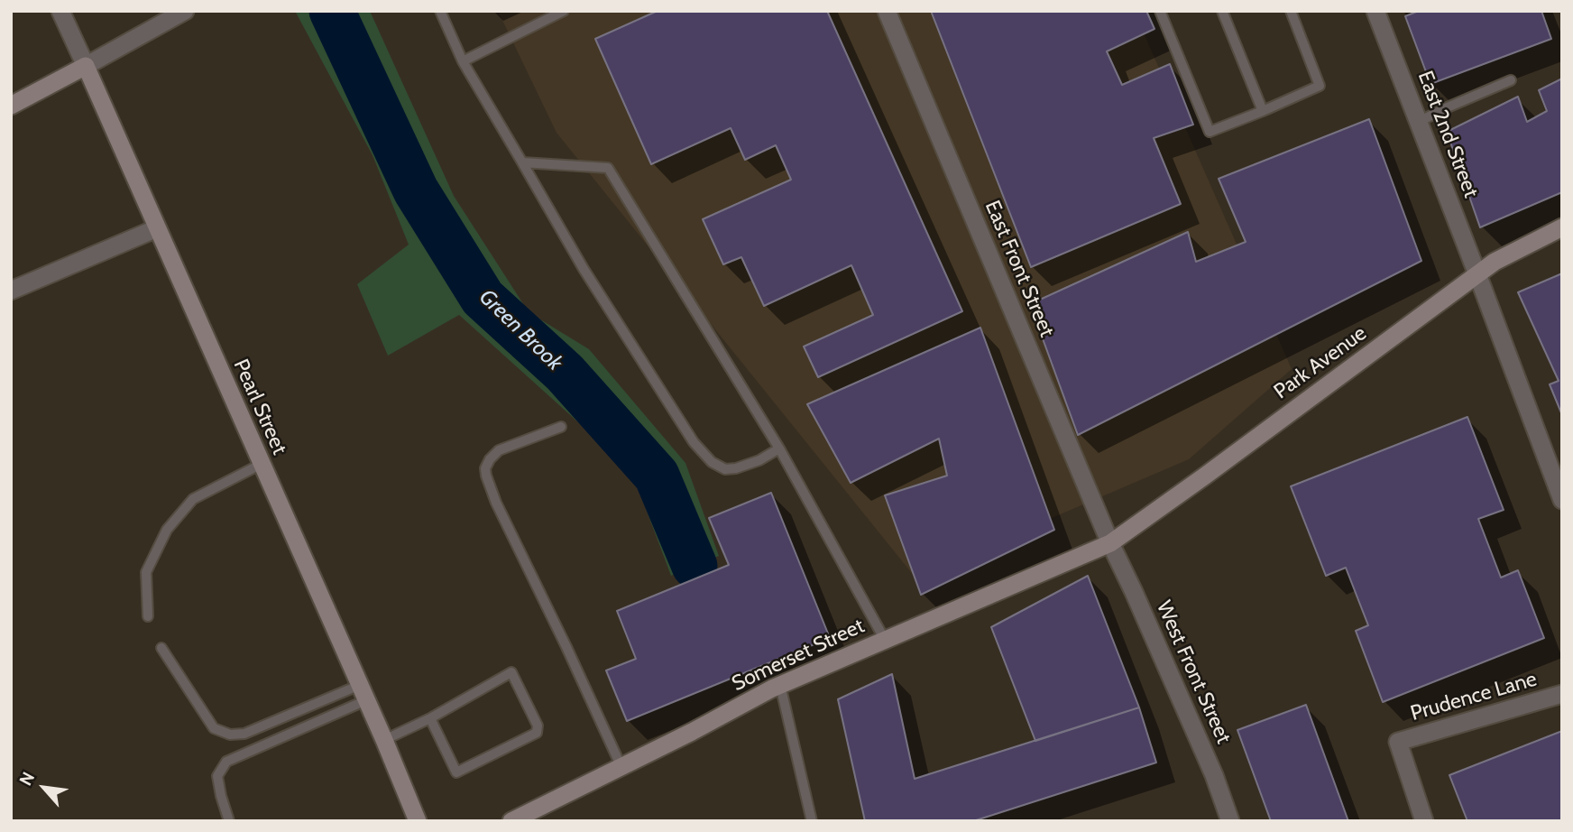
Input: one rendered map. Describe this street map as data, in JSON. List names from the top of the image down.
{
  "streets": {
    "main road": ["Park Avenue", "Pearl Street", "Somerset Street"],
    "street": [
      "East 2nd Street",
      "East Front Street",
      "West Front Street",
      "Prudence Lane"
    ]
  },
  "crossings": [
    ["East 2nd Street", "Park Avenue"],
    ["East Front Street", "Park Avenue"],
    ["East Front Street", "Somerset Street"],
    ["East Front Street", "West Front Street"],
    ["Park Avenue", "Somerset Street"],
    ["Park Avenue", "West Front Street"],
    ["Somerset Street", "West Front Street"]
  ],
  "water": ["Green Brook"],
  "north": "top left"
}
